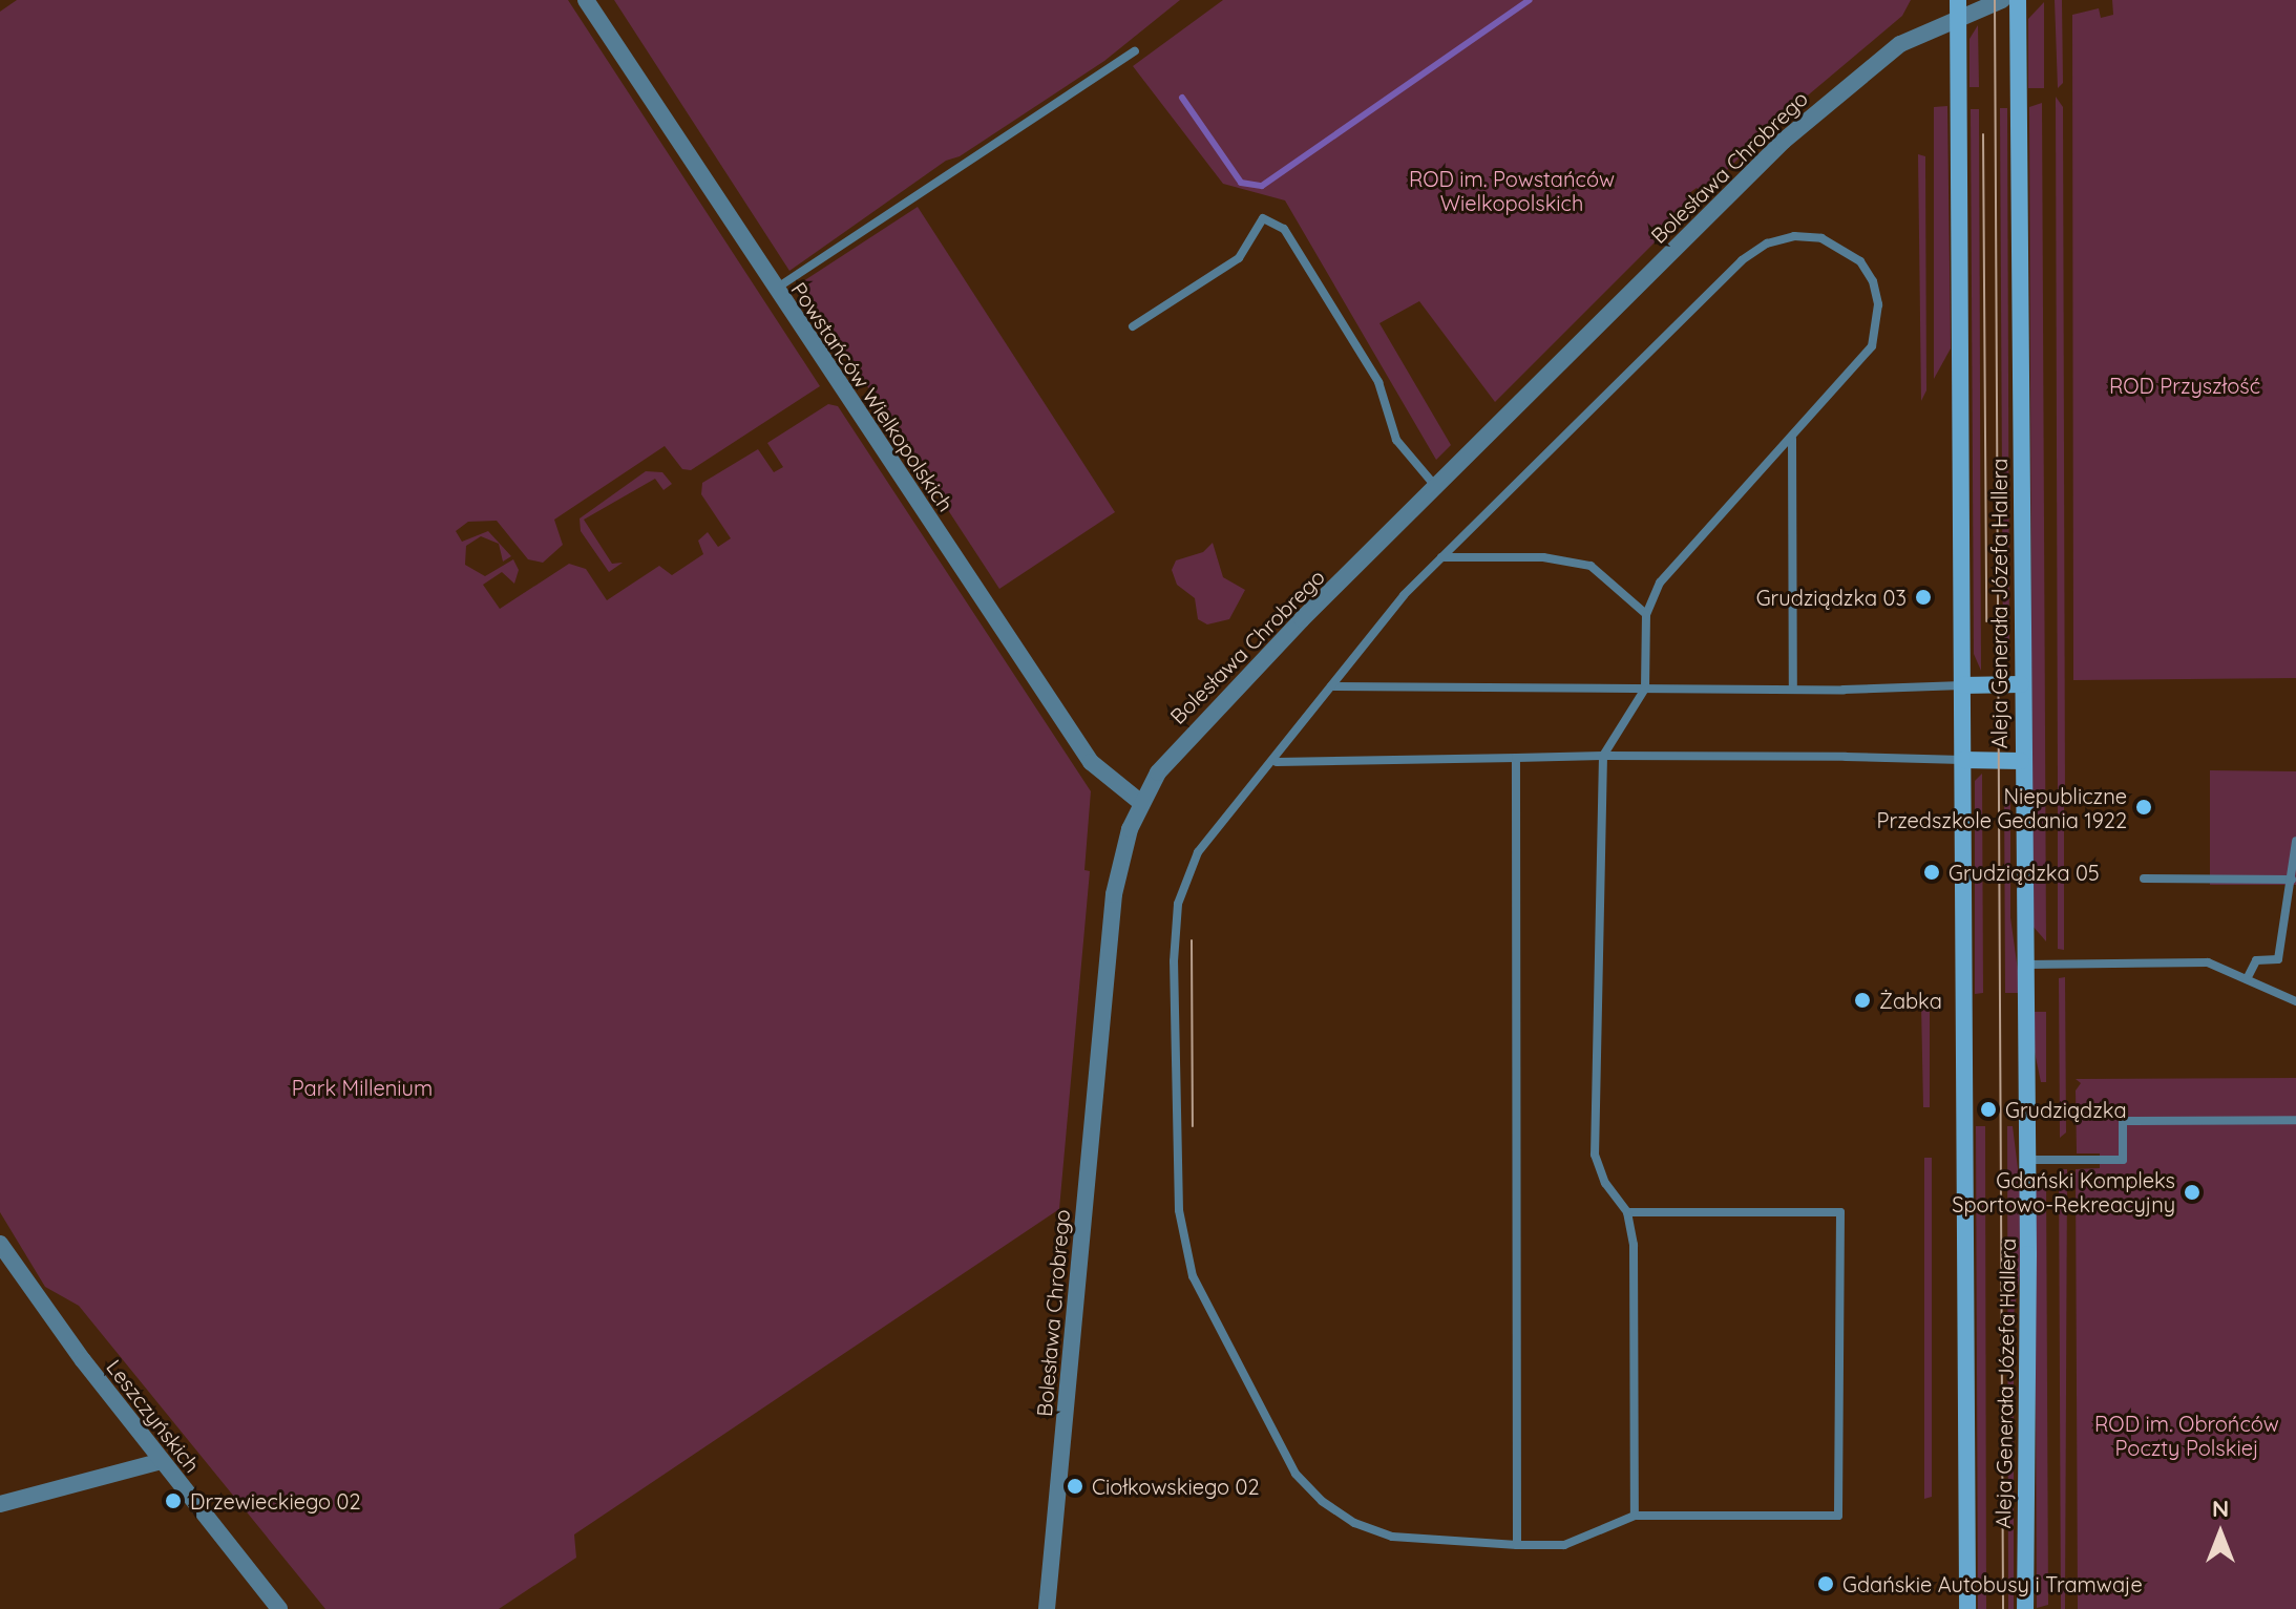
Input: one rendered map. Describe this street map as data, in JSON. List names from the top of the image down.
{
  "streets": {
    "main road": ["Aleja Generała Józefa Hallera"],
    "street": ["Bolesława Chrobrego", "Powstańców Wielkopolskich", "Leszczyńskich"]
  },
  "crossings": [
    ["Bolesława Chrobrego", "Powstańców Wielkopolskich"],
    ["Bolesława Chrobrego", "Aleja Generała Józefa Hallera"]
  ],
  "parks": [
    "ROD im. Powstańców Wielkopolskich",
    "ROD Przyszłość",
    "Park Millenium",
    "ROD im. Obrońców Poczty Polskiej"
  ],
  "places": [
    "Grudziądzka 03",
    "Niepubliczne Przedszkole Gedania 1922",
    "Grudziądzka 05",
    "Żabka",
    "Grudziądzka",
    "Gdański Kompleks Sportowo-Rekreacyjny",
    "Ciołkowskiego 02",
    "Drzewieckiego 02",
    "Gdańskie Autobusy i Tramwaje"
  ],
  "north": "top"
}
